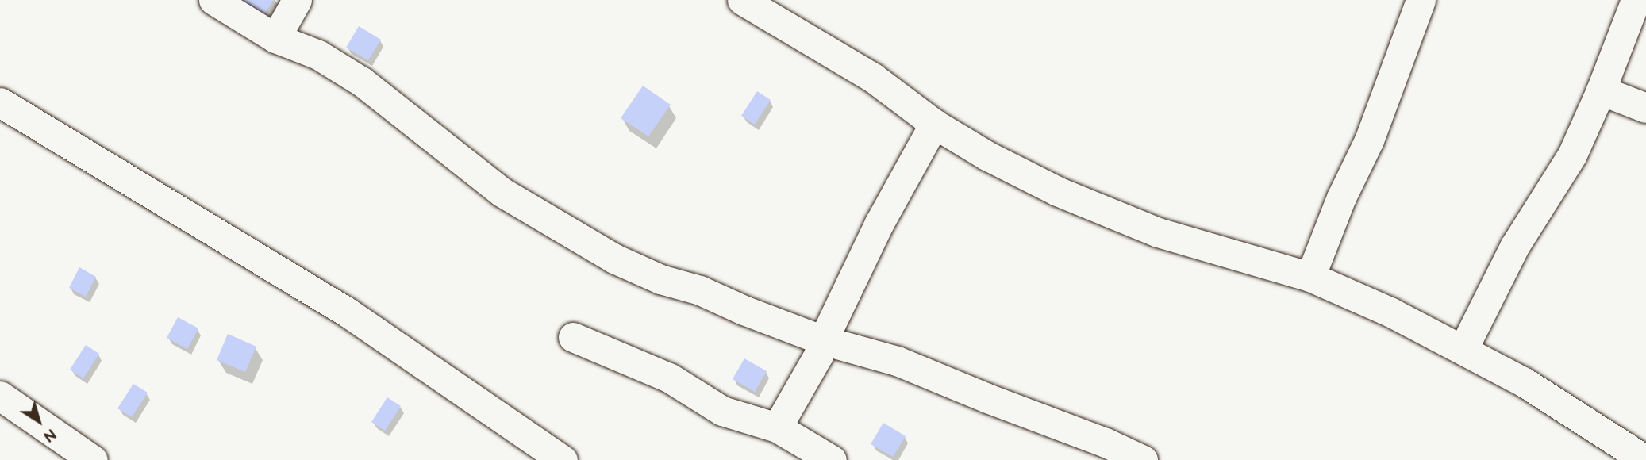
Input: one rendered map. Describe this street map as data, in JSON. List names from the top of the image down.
{
  "north": "bottom right"
}
